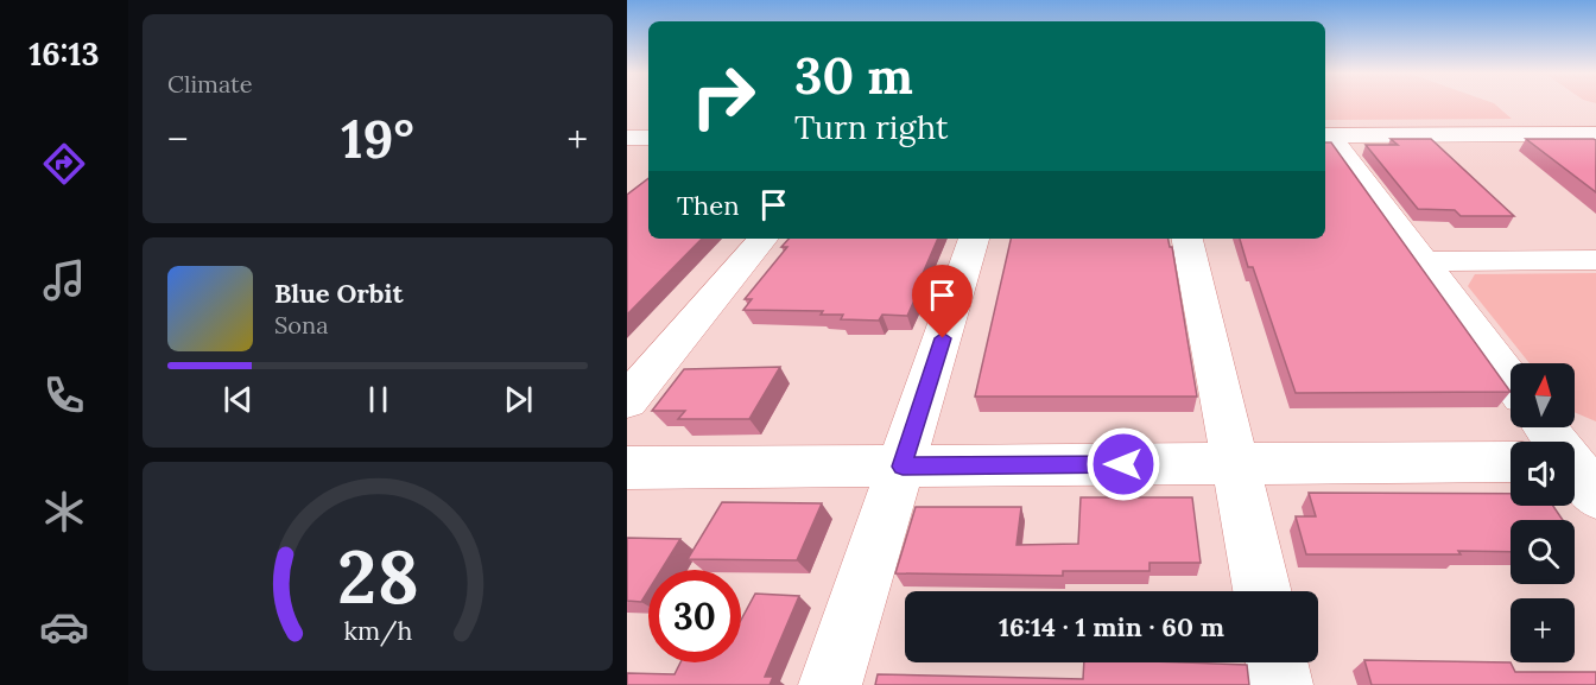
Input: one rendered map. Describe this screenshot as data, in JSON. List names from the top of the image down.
{
  "north": "top",
  "page": {
    "tabs": "16:13",
    "tile": "Climate",
    "turn": ["30 m", "Turn right"],
    "heat": ["−", "19°", "+"],
    "then": "Then",
    "song": ["Blue Orbit", "Sona"],
    "map_buttons": "+",
    "limit": "30",
    "trip": "16:14 · 1 min · 60 m",
    "gauge": ["28", "km/h"]
  }
}
